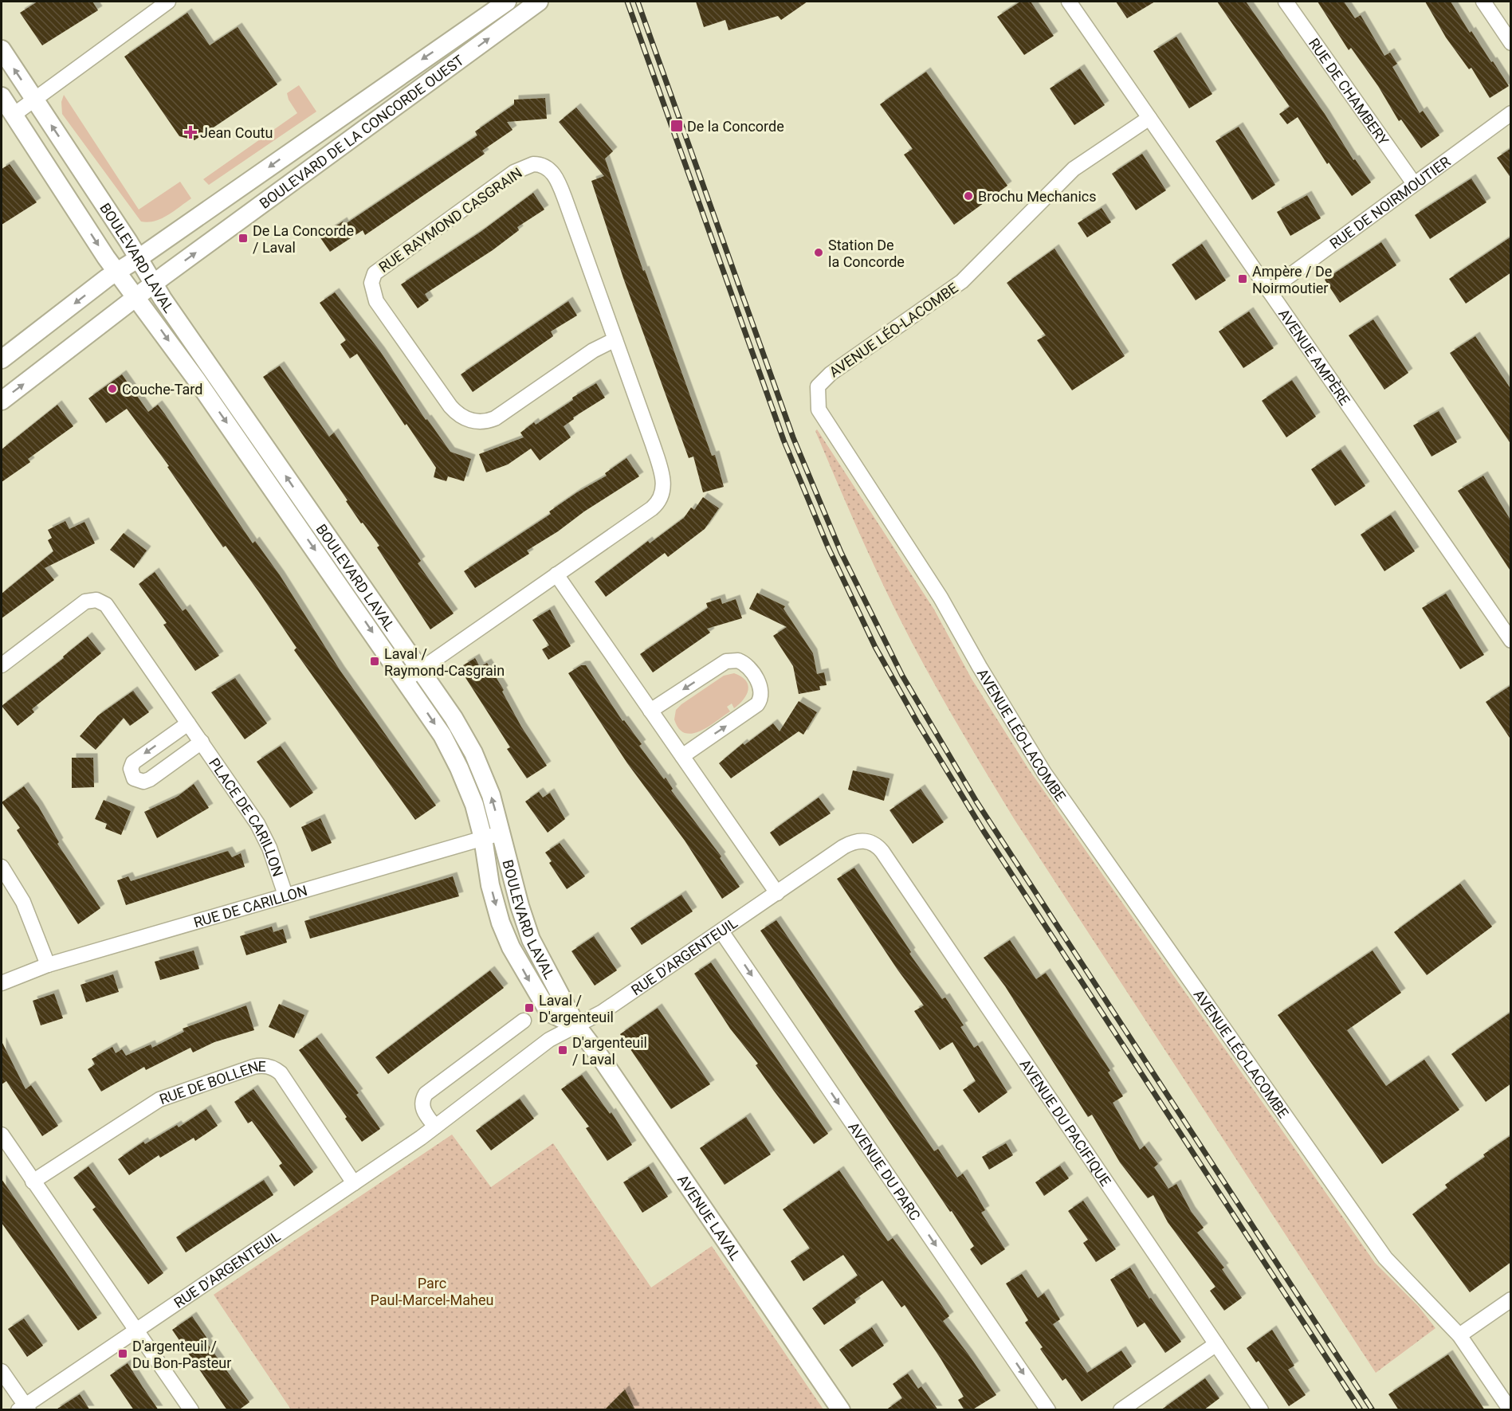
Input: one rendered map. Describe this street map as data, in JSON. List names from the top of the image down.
{
  "streets": {
    "street": [
      "RUE DE CHAMBERY",
      "BOULEVARD DE LA CONCORDE OUEST",
      "RUE DE NOIRMOUTIER",
      "RUE RAYMOND CASGRAIN",
      "BOULEVARD LAVAL",
      "AVENUE LÉO-LACOMBE",
      "AVENUE AMPÈRE",
      "PLACE DE CARILLON",
      "RUE DE CARILLON",
      "RUE D'ARGENTEUIL",
      "RUE DE BOLLENE",
      "AVENUE DU PACIFIQUE",
      "AVENUE DU PARC",
      "AVENUE LAVAL"
    ]
  },
  "crossings": [
    ["RUE DE CHAMBERY", "RUE DE NOIRMOUTIER"],
    ["BOULEVARD DE LA CONCORDE OUEST", "BOULEVARD LAVAL"],
    ["RUE DE NOIRMOUTIER", "AVENUE AMPÈRE"],
    ["RUE RAYMOND CASGRAIN", "BOULEVARD LAVAL"],
    ["BOULEVARD LAVAL", "RUE DE CARILLON"],
    ["BOULEVARD LAVAL", "RUE D'ARGENTEUIL"],
    ["BOULEVARD LAVAL", "AVENUE LAVAL"],
    ["AVENUE LÉO-LACOMBE", "AVENUE AMPÈRE"],
    ["PLACE DE CARILLON", "RUE DE CARILLON"],
    ["RUE D'ARGENTEUIL", "RUE DE BOLLENE"],
    ["RUE D'ARGENTEUIL", "AVENUE DU PACIFIQUE"],
    ["RUE D'ARGENTEUIL", "AVENUE DU PARC"],
    ["RUE D'ARGENTEUIL", "AVENUE LAVAL"]
  ],
  "one_way": ["AVENUE DU PARC"],
  "parks": ["Parc Paul-Marcel-Maheu"],
  "places": {
    "transit": [
      "De la Concorde",
      "De La Concorde / Laval",
      "Ampère / De Noirmoutier",
      "Laval / Raymond-Casgrain",
      "Laval / D'argenteuil",
      "D'argenteuil / Laval",
      "D'argenteuil / Du Bon-Pasteur"
    ],
    "health": ["Jean Coutu"],
    "other": ["Brochu Mechanics", "Station De la Concorde", "Couche-Tard"]
  }
}
